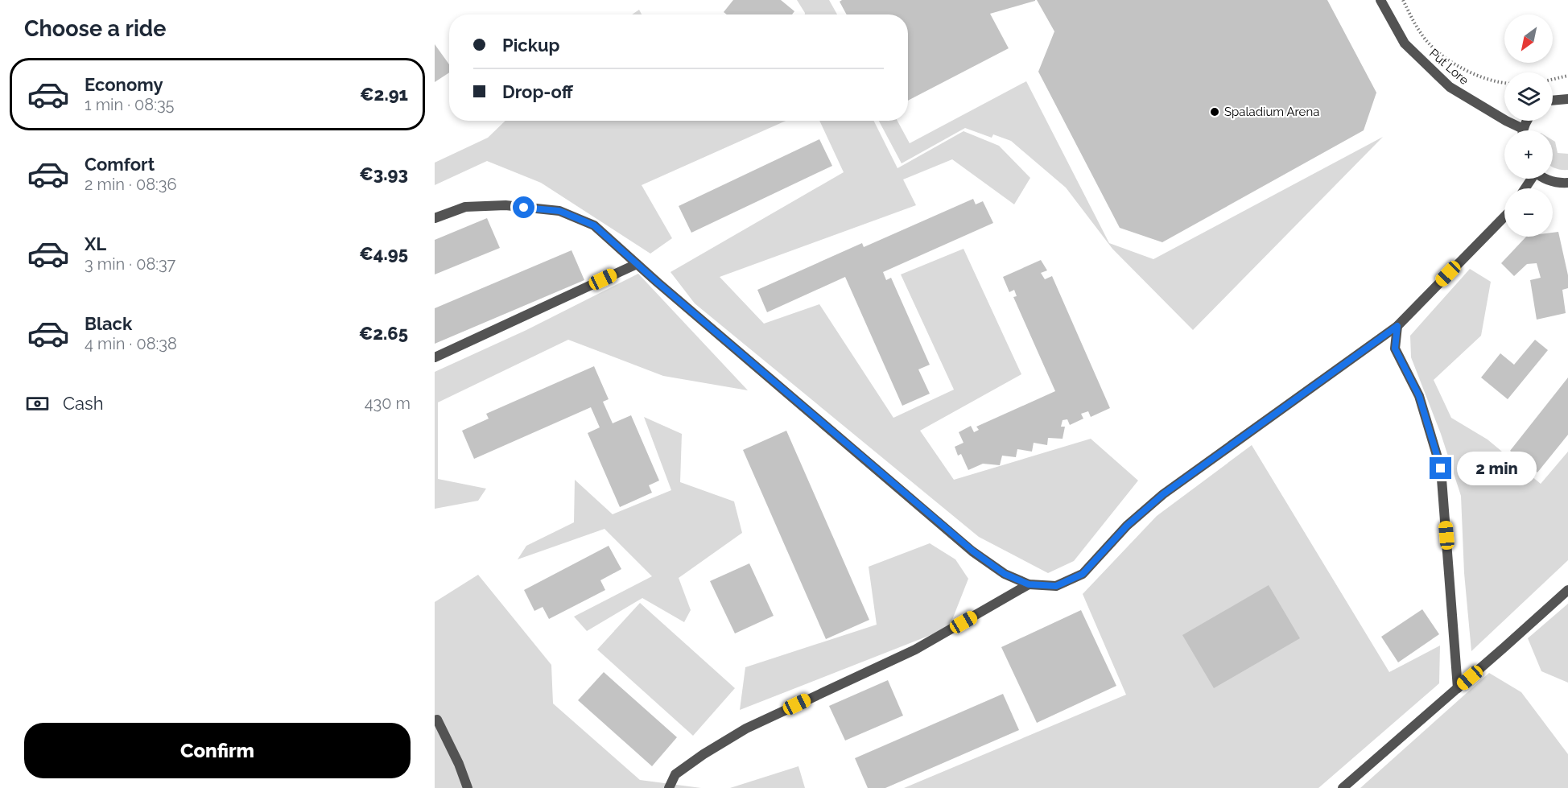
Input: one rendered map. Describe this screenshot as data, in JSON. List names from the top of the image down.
{
  "streets": {
    "street": ["Put Lore"]
  },
  "places": ["Spaladium Arena"],
  "north": "bottom left",
  "page": {
    "heading": "Choose a ride",
    "map_buttons": ["+", "−"],
    "banner": ["Pickup", "Drop-off"],
    "list": [
      {
        "name": "Economy",
        "note": "1 min · 08:35",
        "value": "€2.91"
      },
      {
        "name": "Comfort",
        "note": "2 min · 08:36",
        "value": "€3.93"
      },
      {
        "name": "XL",
        "note": "3 min · 08:37",
        "value": "€4.95"
      },
      {
        "name": "Black",
        "note": "4 min · 08:38",
        "value": "€2.65"
      }
    ],
    "pay": ["Cash", "430 m"],
    "bubble": "2 min",
    "buttons": "Confirm"
  }
}
